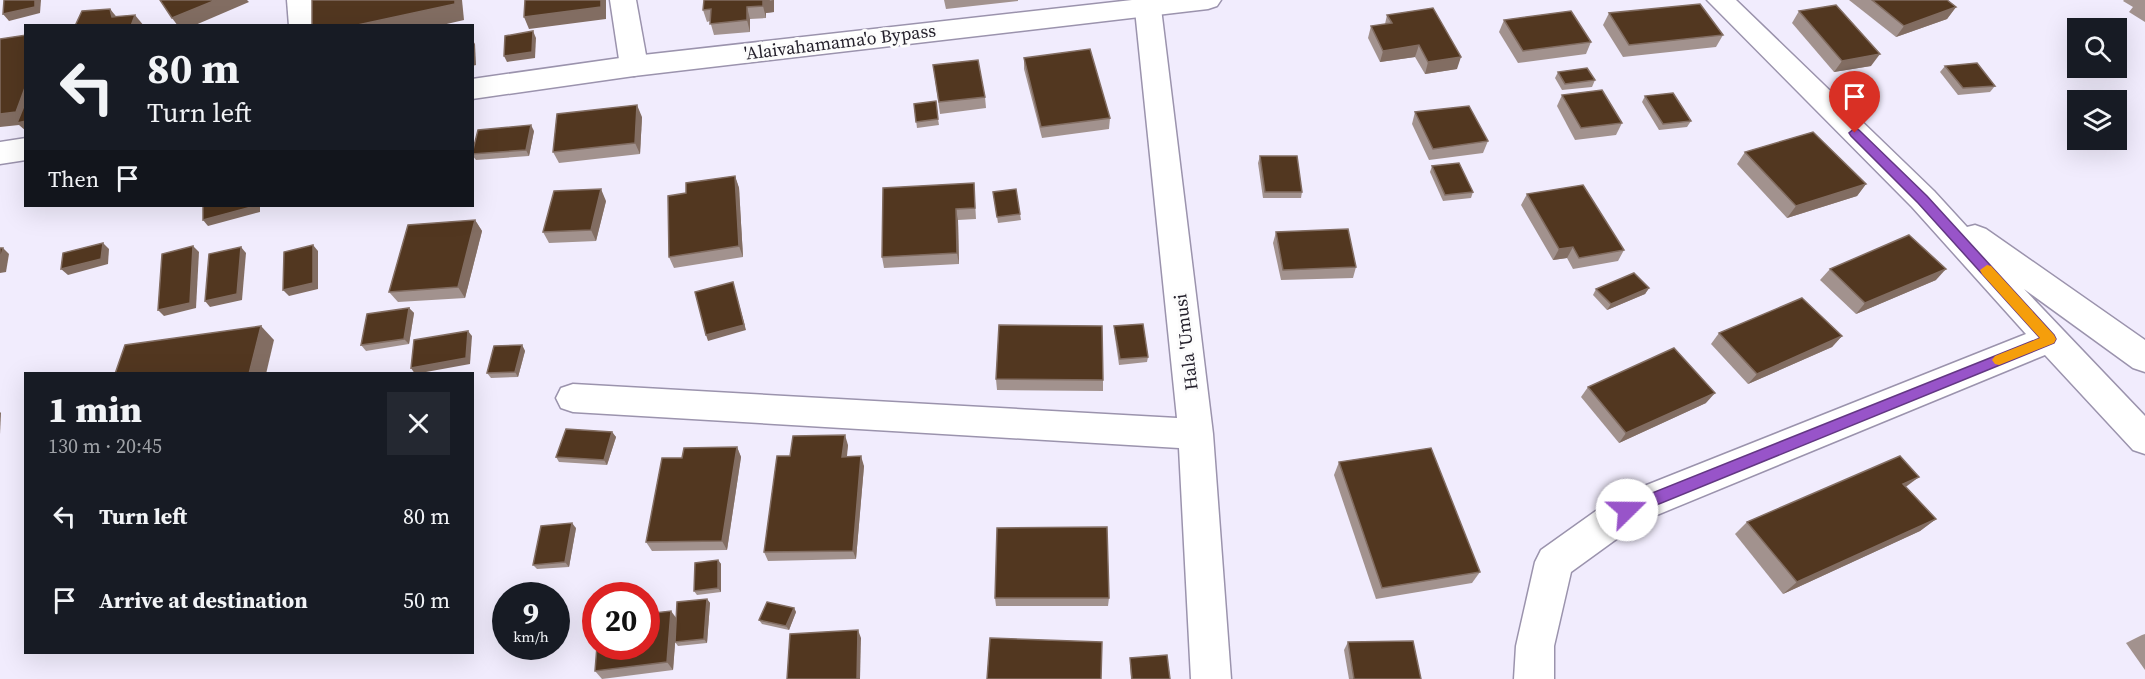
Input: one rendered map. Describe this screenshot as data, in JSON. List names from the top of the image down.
{
  "streets": {
    "street": ["'Alaivahamama'o Bypass", "Hala 'Umusi"]
  },
  "crossings": [
    ["'Alaivahamama'o Bypass", "Hala 'Umusi"]
  ],
  "page": {
    "turn": ["80 m", "Turn left"],
    "then": "Then",
    "heading": ["1 min", "130 m · 20:45"],
    "list": [
      {
        "name": "Turn left",
        "value": "80 m"
      },
      {
        "name": "Arrive at destination",
        "value": "50 m"
      }
    ],
    "speed": "9 km/h",
    "limit": "20"
  }
}
